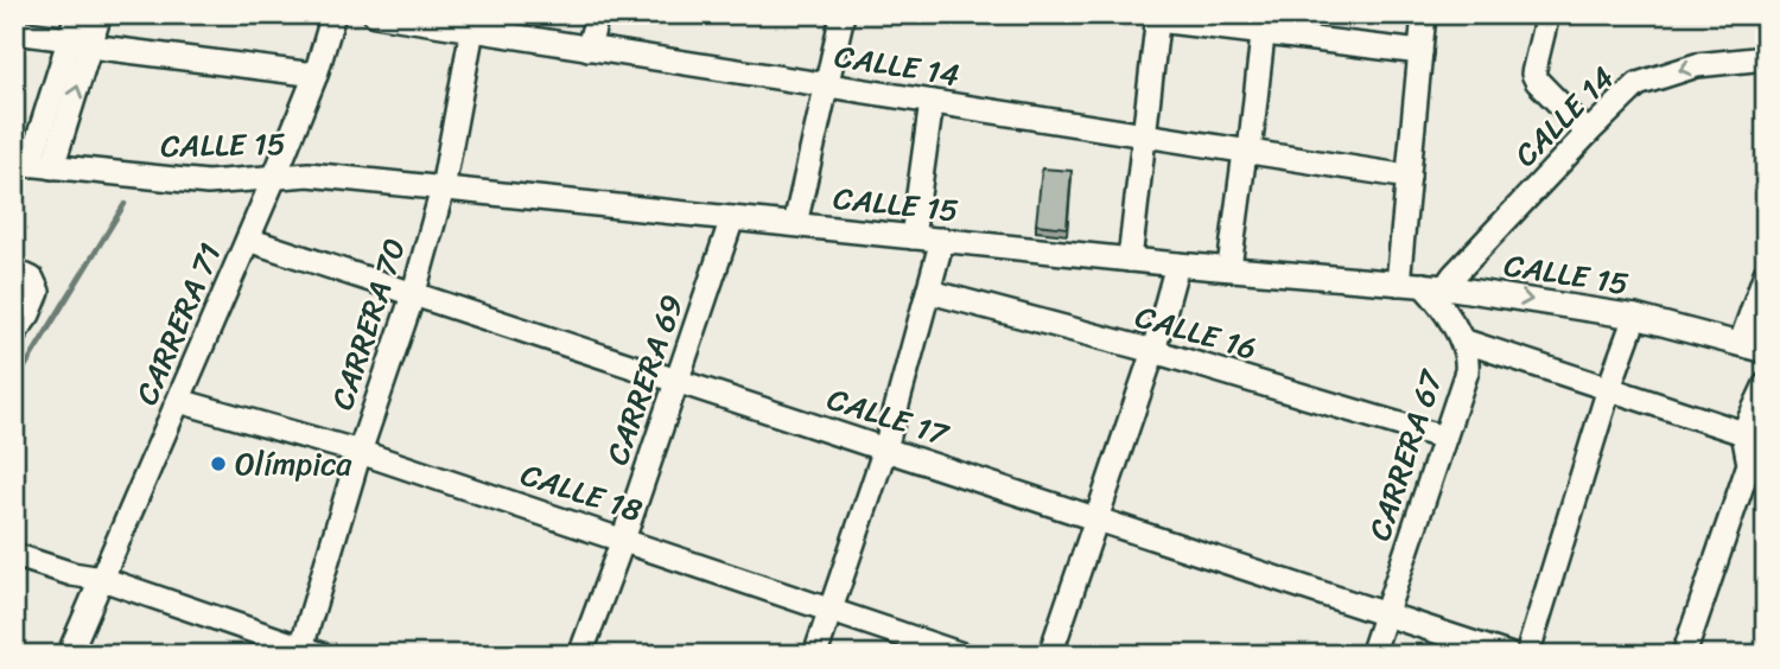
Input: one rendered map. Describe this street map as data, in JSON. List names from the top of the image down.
{
  "streets": {
    "street": [
      "CALLE 14",
      "CALLE 15",
      "CARRERA 71",
      "CARRERA 70",
      "CALLE 16",
      "CARRERA 69",
      "CALLE 17",
      "CARRERA 67",
      "CALLE 18"
    ]
  },
  "crossings": [
    ["CALLE 14", "CALLE 15"],
    ["CALLE 14", "CARRERA 70"],
    ["CALLE 14", "CARRERA 67"],
    ["CALLE 15", "CARRERA 71"],
    ["CALLE 15", "CARRERA 70"],
    ["CALLE 15", "CARRERA 69"],
    ["CALLE 15", "CARRERA 67"],
    ["CARRERA 71", "CALLE 17"],
    ["CARRERA 71", "CALLE 18"],
    ["CARRERA 70", "CALLE 17"],
    ["CARRERA 70", "CALLE 18"],
    ["CALLE 16", "CARRERA 67"],
    ["CARRERA 69", "CALLE 17"],
    ["CARRERA 69", "CALLE 18"],
    ["CALLE 17", "CARRERA 67"]
  ],
  "places": ["Olímpica"]
}
